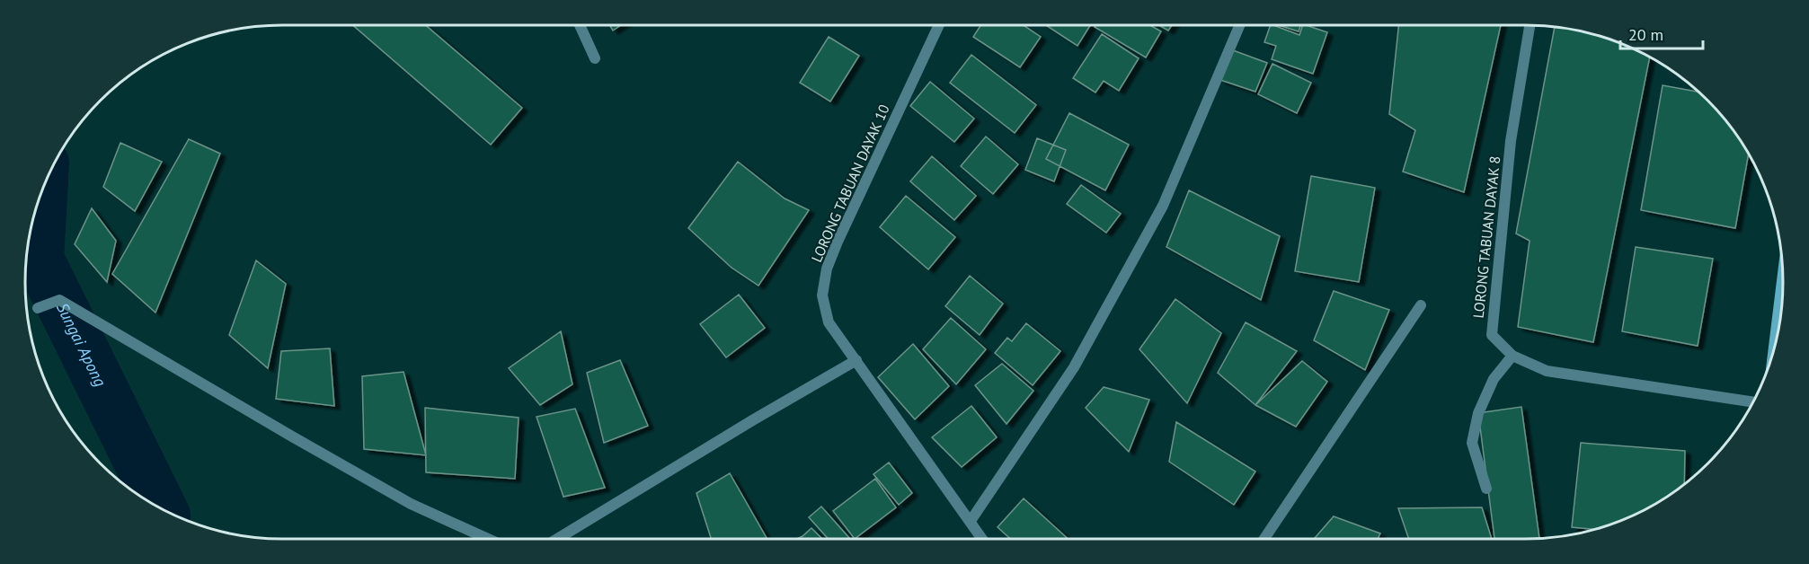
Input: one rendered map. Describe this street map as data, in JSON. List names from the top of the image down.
{
  "streets": {
    "street": ["LORONG TABUAN DAYAK 10", "LORONG TABUAN DAYAK 8"]
  },
  "water": ["Sungai Apong"],
  "scale_bar": "20 m"
}
